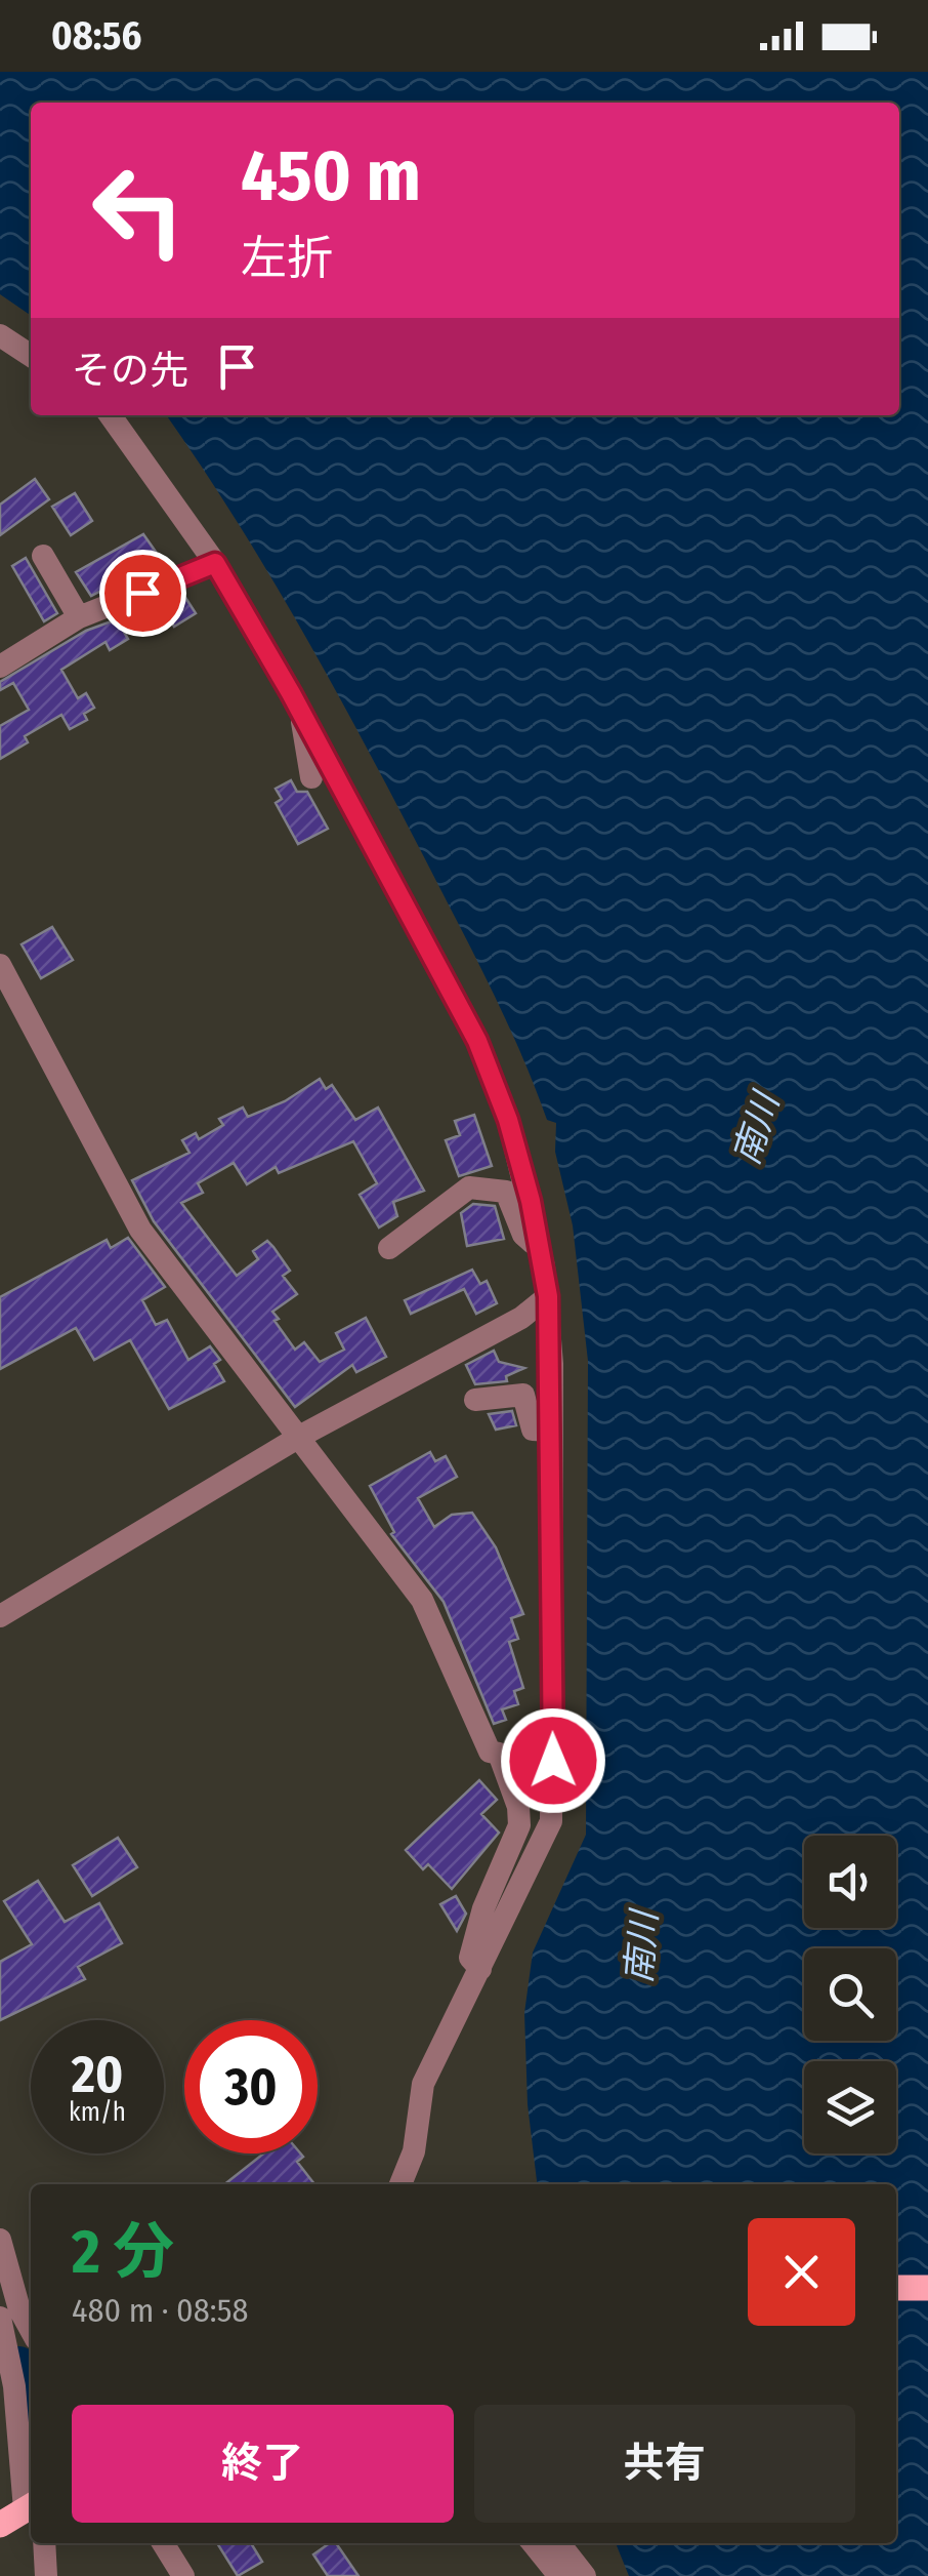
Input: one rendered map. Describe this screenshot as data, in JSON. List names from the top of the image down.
{
  "water": ["南川"],
  "page": {
    "status": "08:56",
    "turn": ["450 m", "左折"],
    "then": "その先",
    "speed": "20 km/h",
    "limit": "30",
    "heading": ["2 分", "480 m · 08:58"],
    "buttons": ["終了", "共有"]
  }
}
